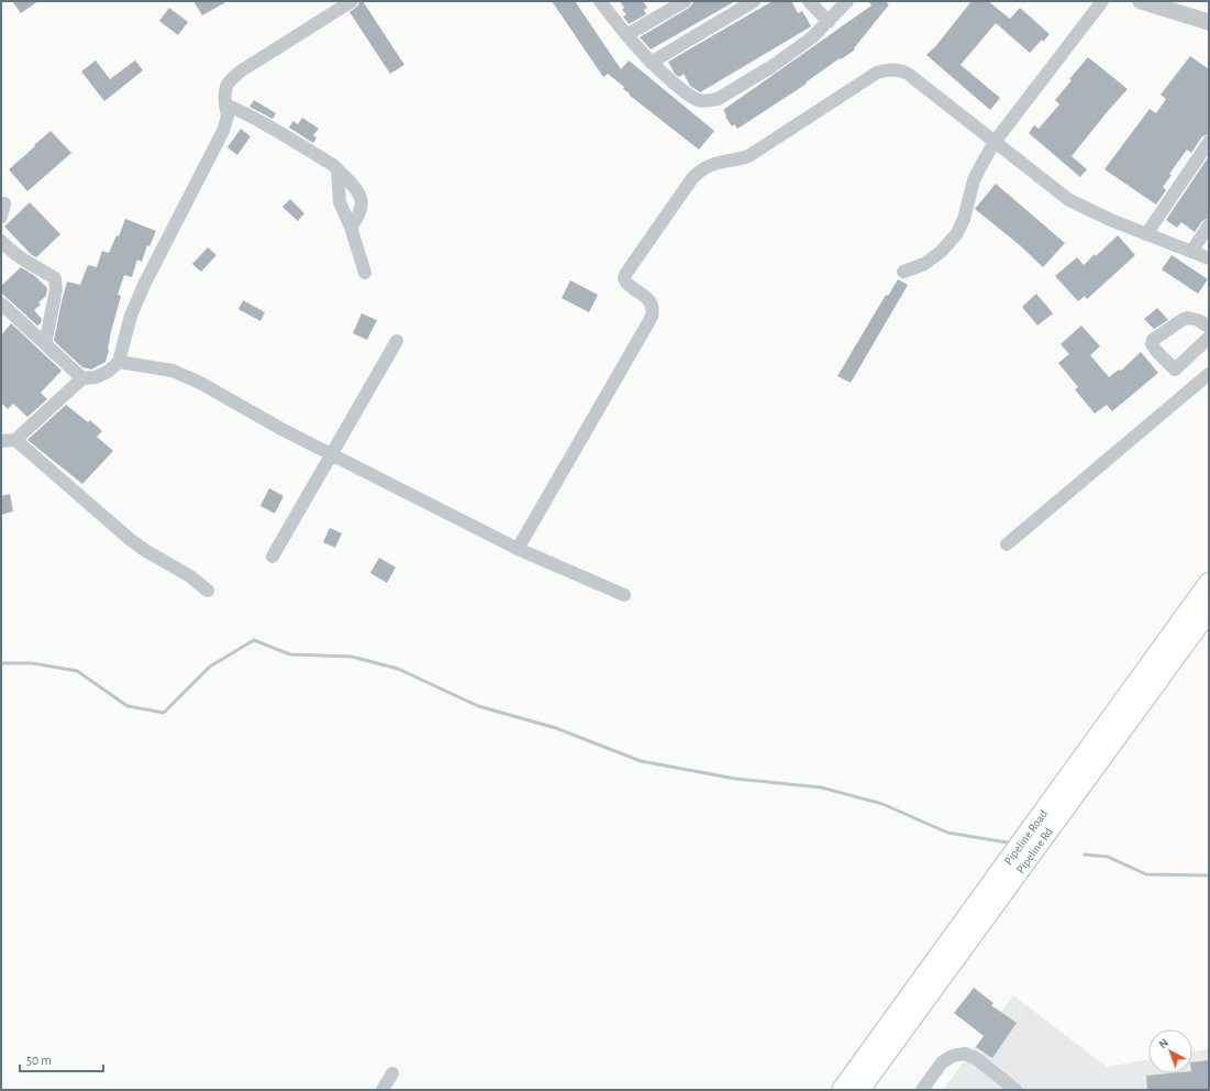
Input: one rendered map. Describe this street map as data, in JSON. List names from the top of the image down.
{
  "streets": {
    "main road": ["Pipeline Road", "Pipeline Rd"]
  },
  "scale_bar": "50 m",
  "north": "top left"
}
